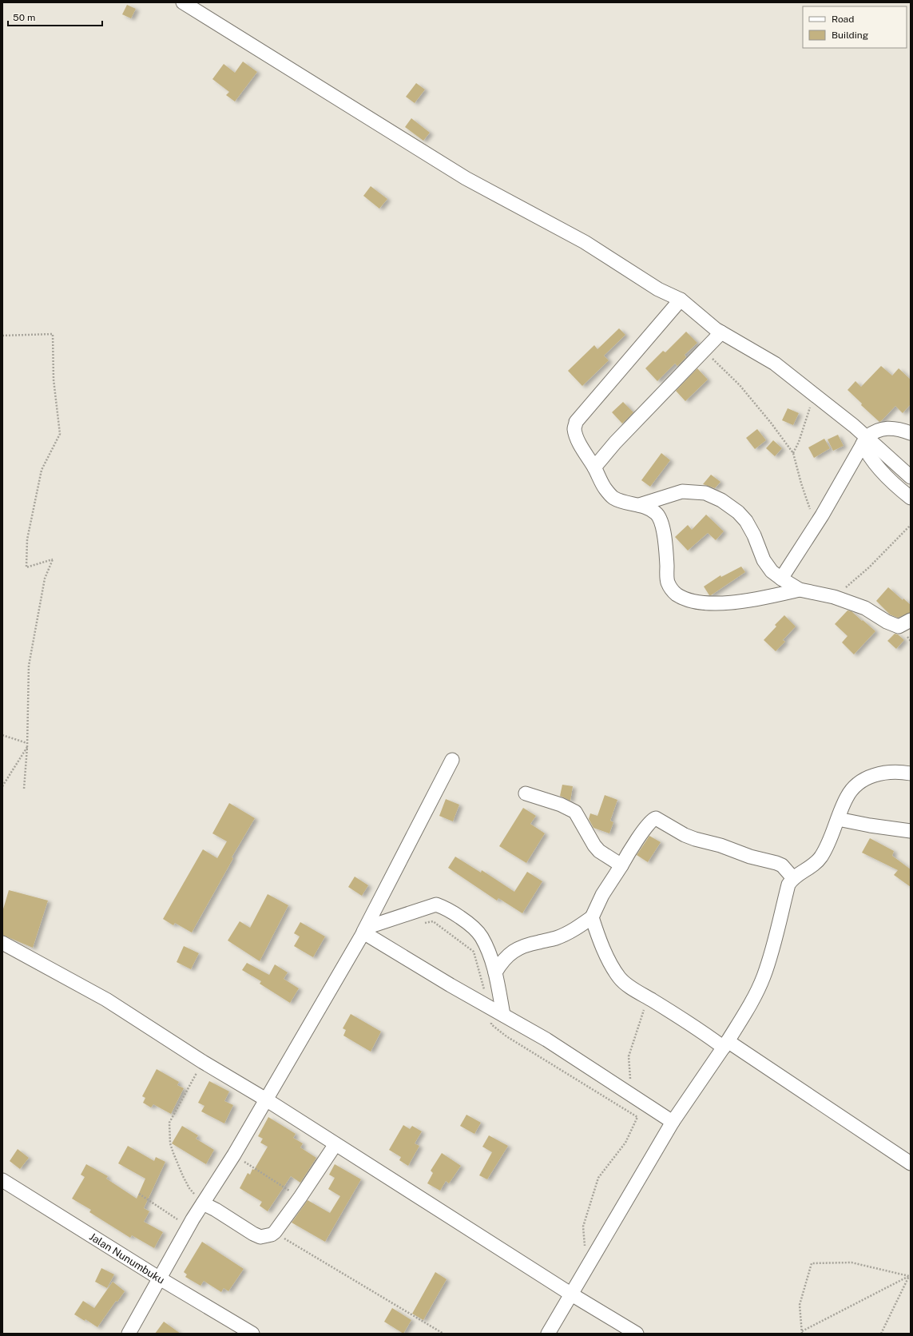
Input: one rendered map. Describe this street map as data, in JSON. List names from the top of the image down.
{
  "streets": {
    "street": ["Jalan Nunumbuku"]
  },
  "legend": ["Road", "Building"],
  "scale_bar": "50 m"
}
